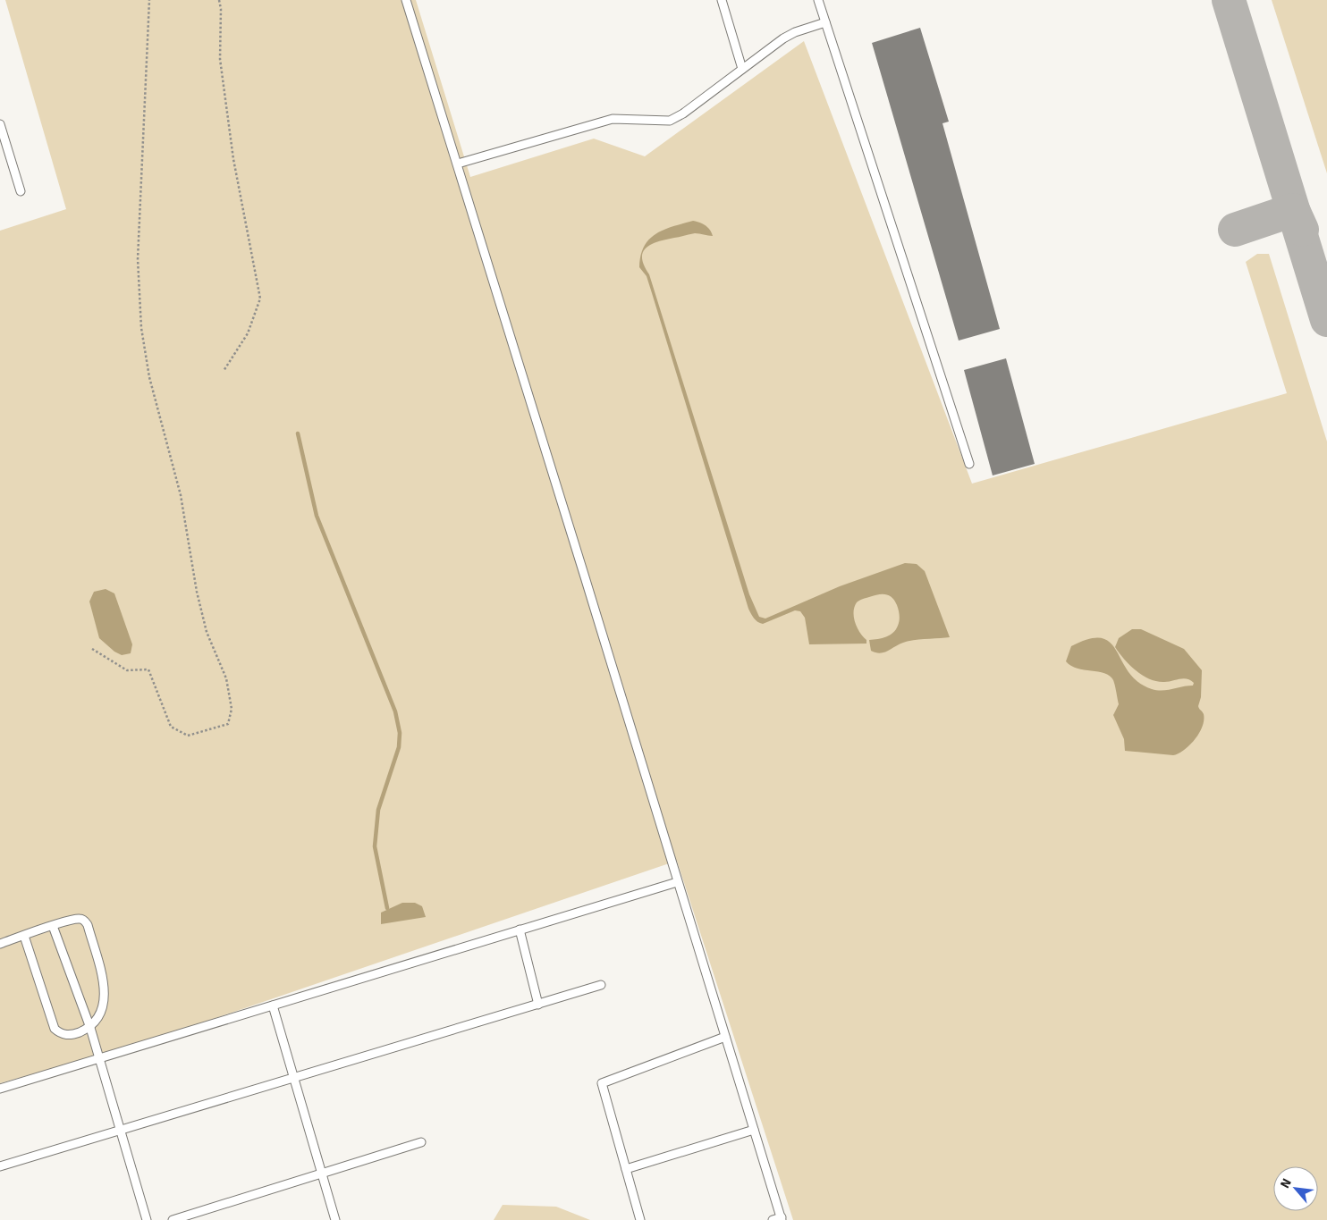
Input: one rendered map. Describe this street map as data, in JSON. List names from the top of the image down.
{
  "north": "top left"
}
